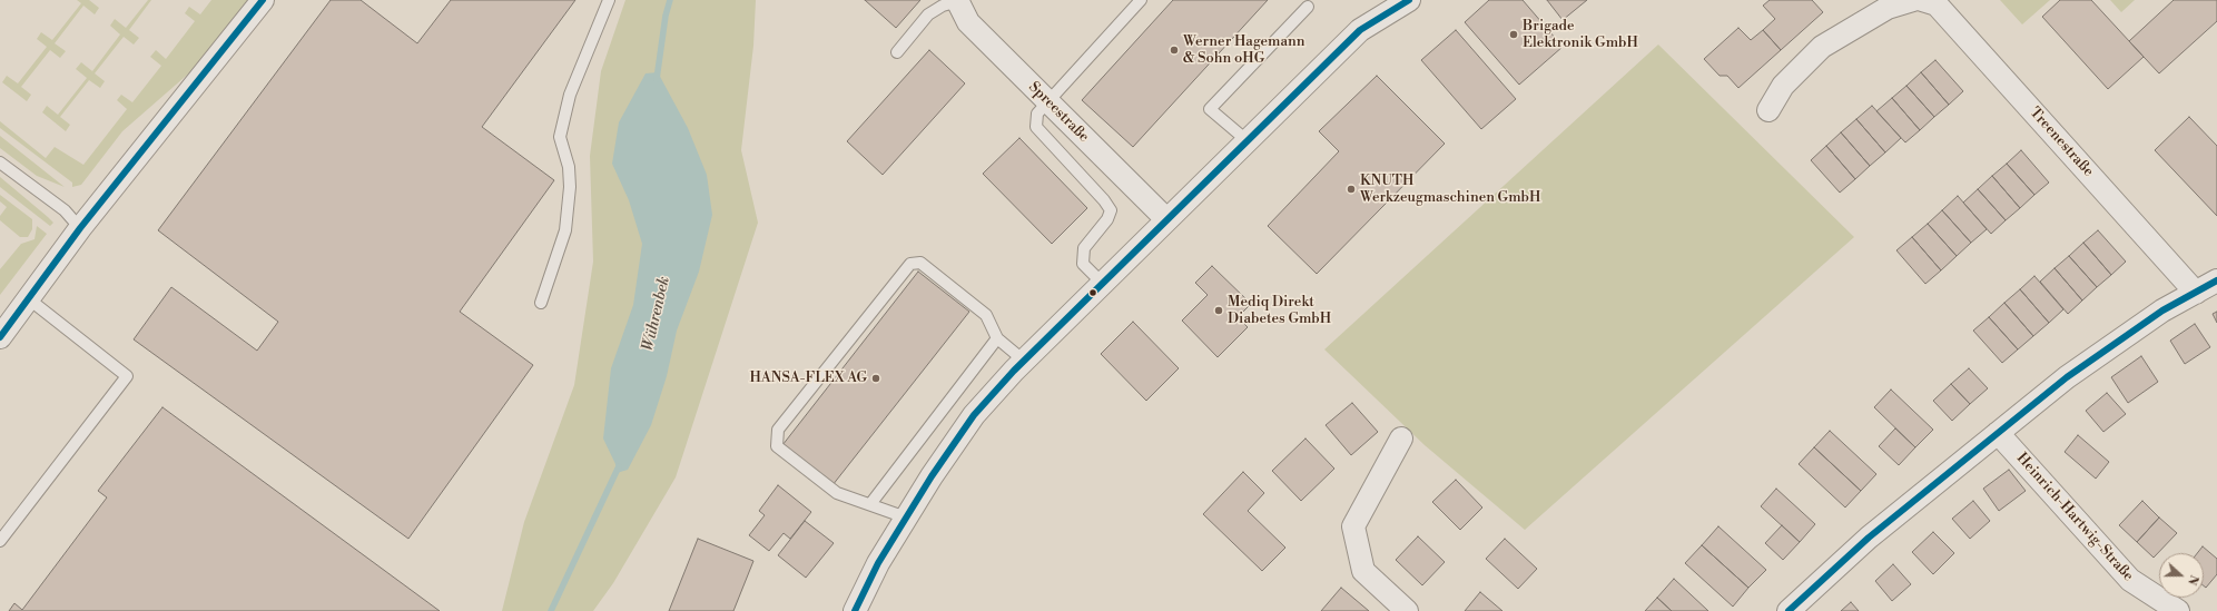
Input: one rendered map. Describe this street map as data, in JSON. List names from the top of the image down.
{
  "streets": {
    "street": ["Spreestraße", "Treenestraße", "Heinrich-Hartwig-Straße"]
  },
  "water": ["Wührenbek"],
  "places": [
    "Brigade Elektronik GmbH",
    "Werner Hagemann & Sohn oHG",
    "KNUTH Werkzeugmaschinen GmbH",
    "Mediq Direkt Diabetes GmbH",
    "HANSA-FLEX AG"
  ],
  "north": "right"
}
